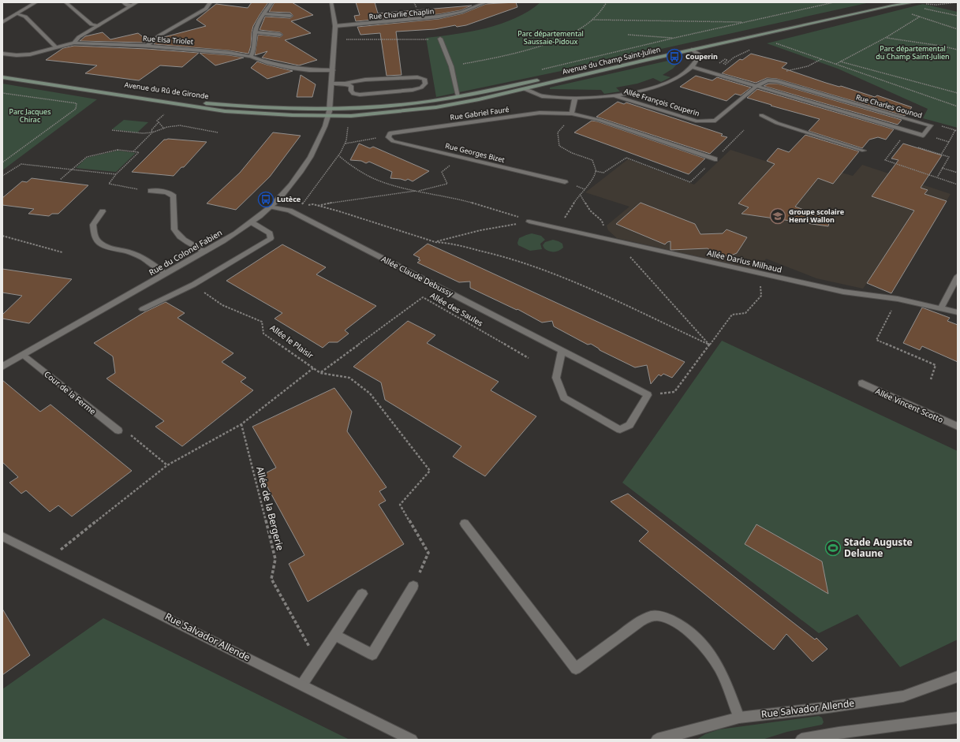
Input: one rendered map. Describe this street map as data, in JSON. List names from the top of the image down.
{
  "streets": {
    "main road": ["Avenue du Champ Saint-Julien", "Avenue du Rû de Gironde"],
    "street": [
      "Rue Charlie Chaplin",
      "Rue Elsa Triolet",
      "Allée François Couperin",
      "Rue Charles Gounod",
      "Rue Gabriel Fauré",
      "Rue Georges Bizet",
      "Rue du Colonel Fabien",
      "Allée Darius Milhaud",
      "Allée Claude Debussy",
      "Cour de la Ferme",
      "Allée Vincent Scotto",
      "Rue Salvador Allende"
    ],
    "path": ["Allée des Saules", "Allée le Plaisir", "Allée de la Bergerie"]
  },
  "crossings": [
    ["Rue Charlie Chaplin", "Rue du Colonel Fabien"],
    ["Rue Elsa Triolet", "Rue du Colonel Fabien"],
    ["Avenue du Champ Saint-Julien", "Avenue du Rû de Gironde"],
    ["Avenue du Champ Saint-Julien", "Allée François Couperin"],
    ["Avenue du Champ Saint-Julien", "Rue du Colonel Fabien"],
    ["Avenue du Rû de Gironde", "Rue du Colonel Fabien"],
    ["Allée François Couperin", "Rue Charles Gounod"],
    ["Rue Gabriel Fauré", "Rue Georges Bizet"],
    ["Rue du Colonel Fabien", "Allée Claude Debussy"],
    ["Rue du Colonel Fabien", "Cour de la Ferme"],
    ["Allée des Saules", "Allée le Plaisir"]
  ],
  "parks": ["Parc départemental Saussaie-Pidoux", "Parc départemental du Champ Saint-Julien", "Parc Jacques Chirac"],
  "places": {
    "bus stop": ["Couperin", "Lutèce"],
    "school or university": ["Groupe scolaire Henri Wallon"],
    "sports": ["Stade Auguste Delaune"]
  }
}
